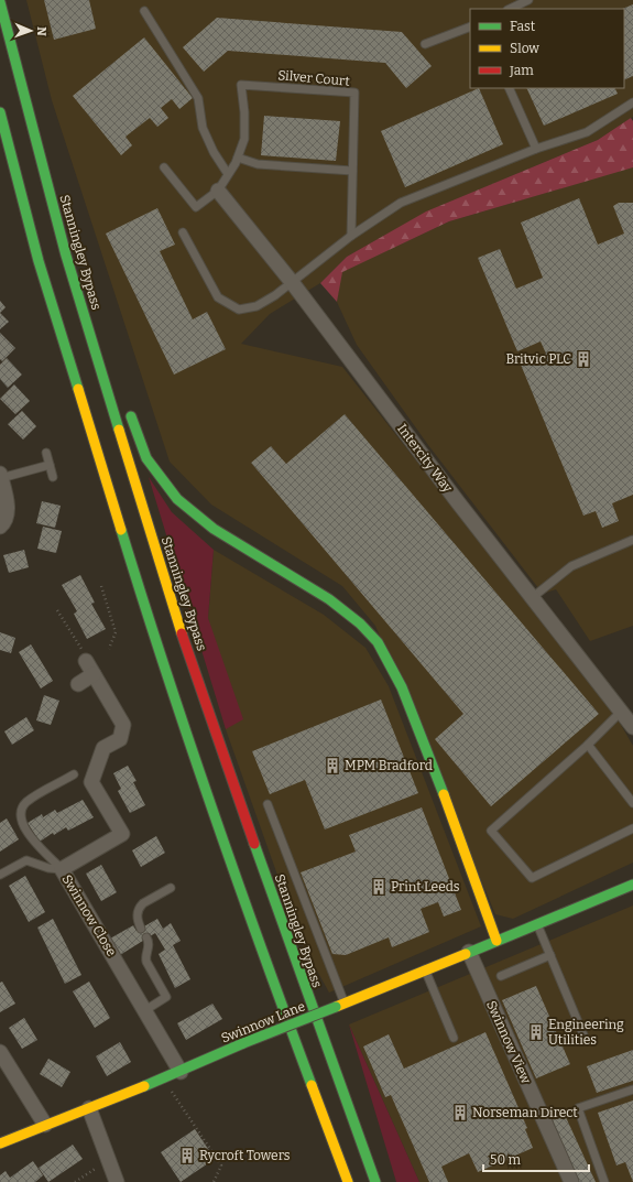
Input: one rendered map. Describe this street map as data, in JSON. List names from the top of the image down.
{
  "streets": {
    "main road": ["Stanningley Bypass", "Swinnow Lane"],
    "street": ["Intercity Way", "Swinnow Close", "Swinnow View"],
    "lane": ["Silver Court"]
  },
  "crossings": [
    ["Silver Court", "Intercity Way"],
    ["Swinnow Close", "Swinnow Lane"],
    ["Swinnow Lane", "Swinnow View"]
  ],
  "places": {
    "building": [
      "Britvic PLC",
      "MPM Bradford",
      "Print Leeds",
      "Engineering Utilities",
      "Norseman Direct",
      "Rycroft Towers"
    ]
  },
  "legend": ["Fast", "Slow", "Jam"],
  "scale_bar": "50 m",
  "north": "right"
}
